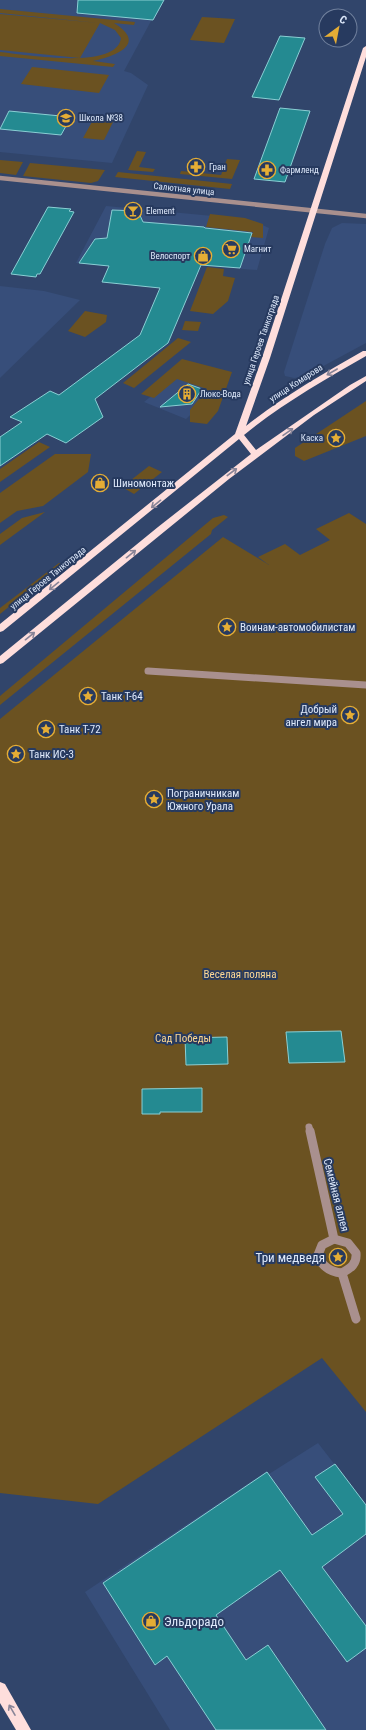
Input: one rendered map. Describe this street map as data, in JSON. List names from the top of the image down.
{
  "streets": {
    "main road": ["улица Героев Танкограда", "улица Комарова"],
    "street": ["Салютная улица", "Семейная аллея"]
  },
  "crossings": [
    ["Салютная улица", "улица Героев Танкограда"],
    ["улица Героев Танкограда", "улица Комарова"]
  ],
  "parks": ["Веселая поляна", "Сад Победы"],
  "places": {
    "school or university": ["Школа №38"],
    "pharmacy": ["Гран", "Фармленд"],
    "bar": ["Element"],
    "supermarket": ["Магнит"],
    "shop": ["Велоспорт", "Шиномонтаж", "Эльдорадо"],
    "building": ["Люкс-Вода"],
    "place": [
      "Каска",
      "Воинам-автомобилистам",
      "Танк Т-64",
      "Добрый ангел мира",
      "Танк Т-72",
      "Танк ИС-3",
      "Пограничникам Южного Урала",
      "Три медведя"
    ]
  },
  "north": "top right"
}
